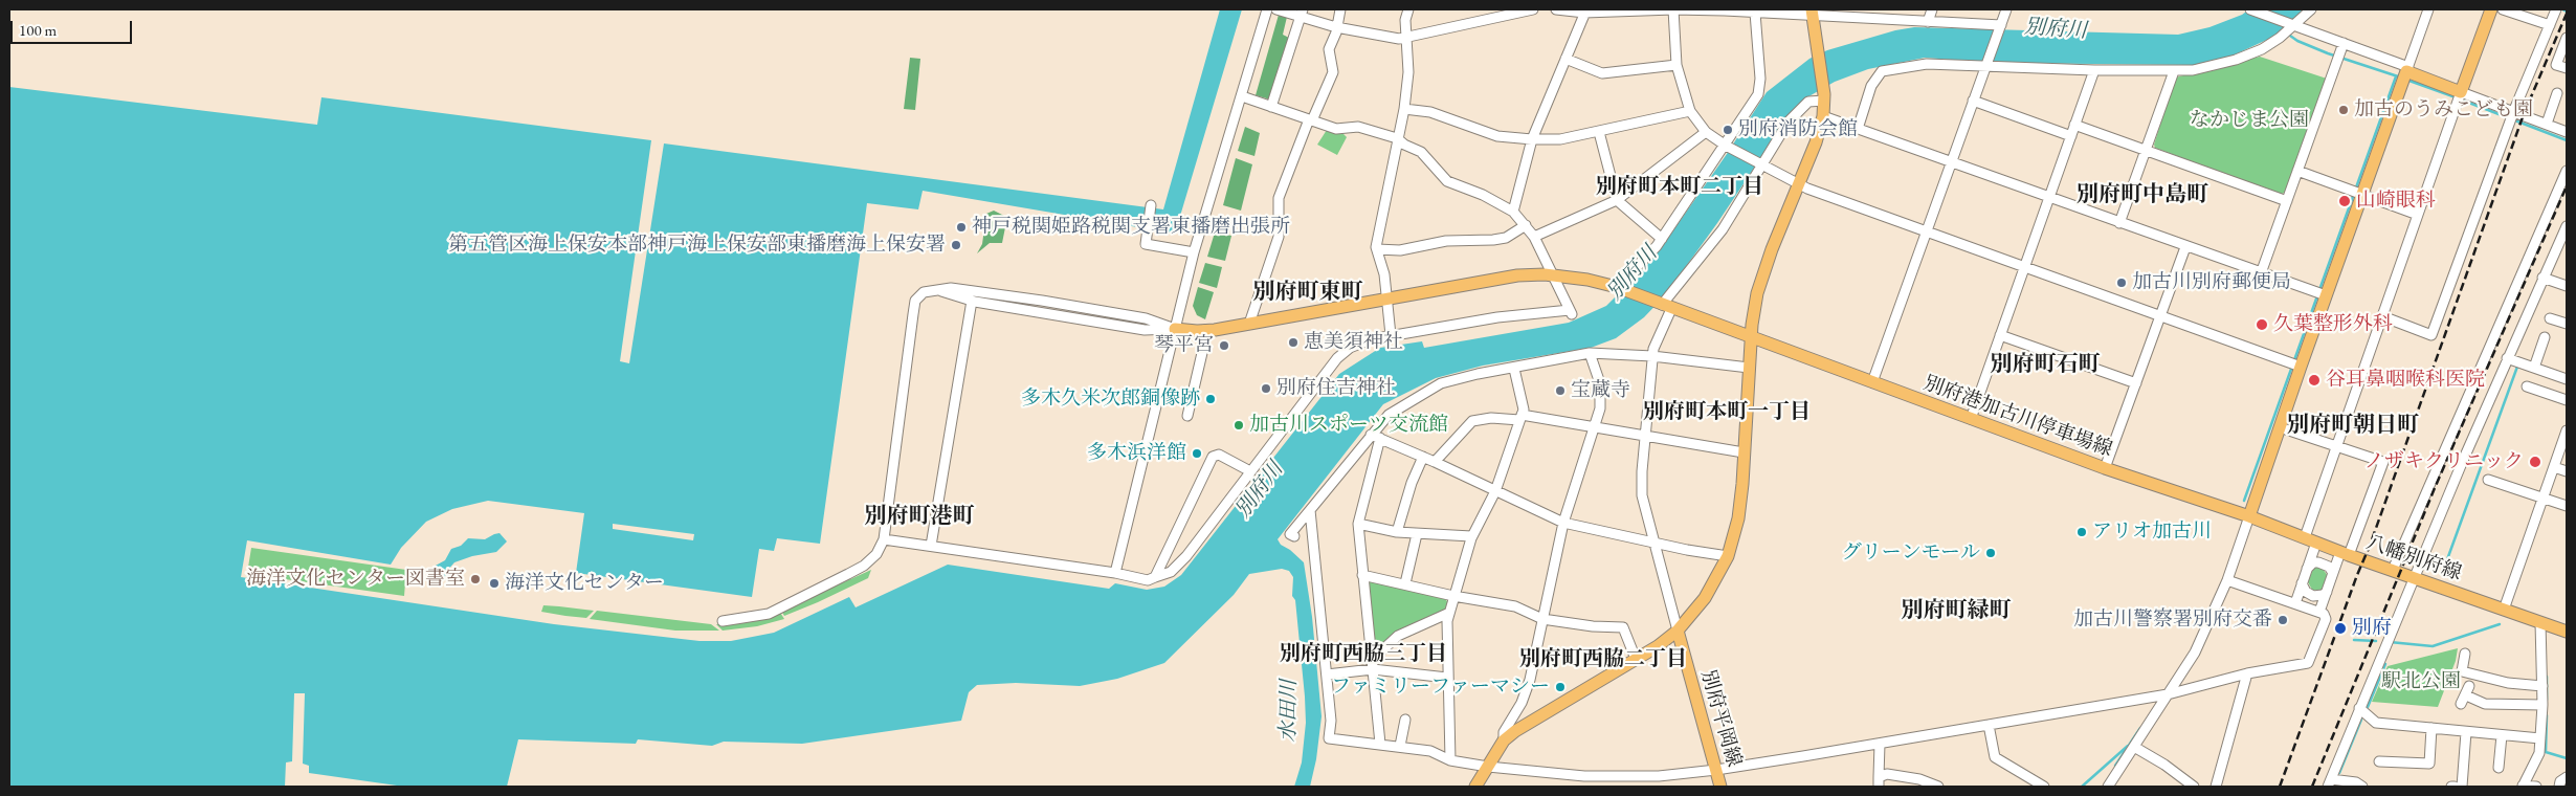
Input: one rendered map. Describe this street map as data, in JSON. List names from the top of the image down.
{
  "streets": {
    "main road": ["別府港加古川停車場線", "八幡別府線", "別府平岡線"]
  },
  "crossings": [
    ["別府港加古川停車場線", "八幡別府線"]
  ],
  "districts": [
    "別府町本町二丁目",
    "別府町中島町",
    "別府町東町",
    "別府町石町",
    "別府町本町一丁目",
    "別府町朝日町",
    "別府町港町",
    "別府町緑町",
    "別府町西脇三丁目",
    "別府町西脇二丁目"
  ],
  "water": ["別府川", "水田川"],
  "parks": ["なかじま公園", "駅北公園"],
  "places": [
    "加古のうみこども園",
    "別府消防会館",
    "山崎眼科",
    "神戸税関姫路税関支署東播磨出張所",
    "第五管区海上保安本部神戸海上保安部東播磨海上保安署",
    "加古川別府郵便局",
    "久葉整形外科",
    "恵美須神社",
    "琴平宮",
    "谷耳鼻咽喉科医院",
    "別府住吉神社",
    "宝蔵寺",
    "多木久米次郎銅像跡",
    "加古川スポーツ交流館",
    "多木浜洋館",
    "ノザキクリニック",
    "アリオ加古川",
    "グリーンモール",
    "海洋文化センター図書室",
    "海洋文化センター",
    "加古川警察署別府交番",
    "別府",
    "ファミリーファーマシー"
  ],
  "scale_bar": "100 m"
}
